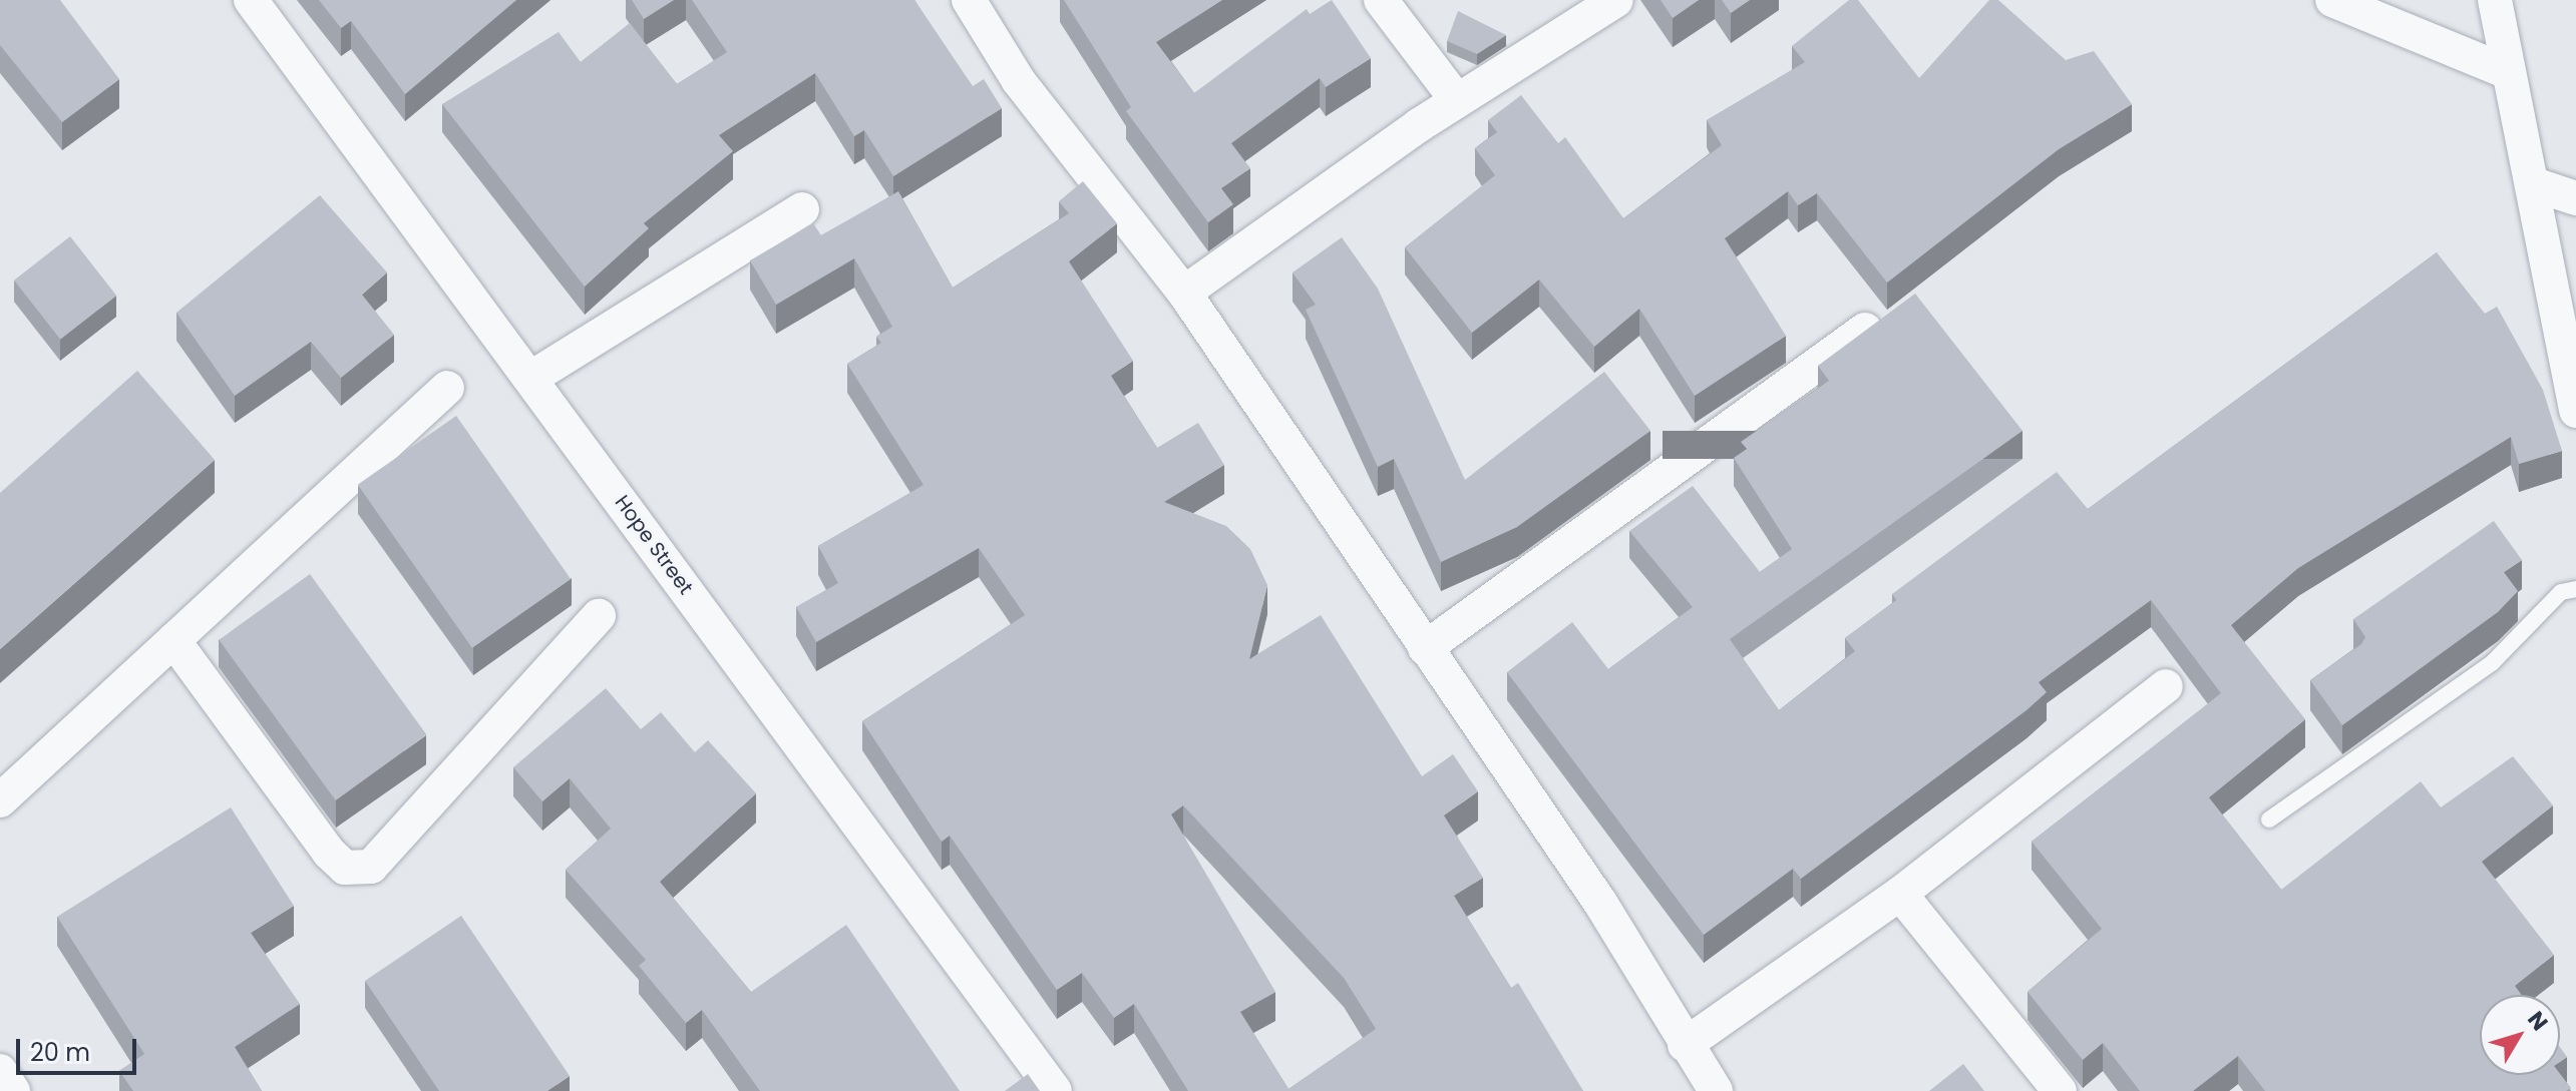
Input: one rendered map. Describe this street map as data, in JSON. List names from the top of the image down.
{
  "streets": {
    "street": ["Hope Street"]
  },
  "scale_bar": "20 m",
  "north": "top right"
}
